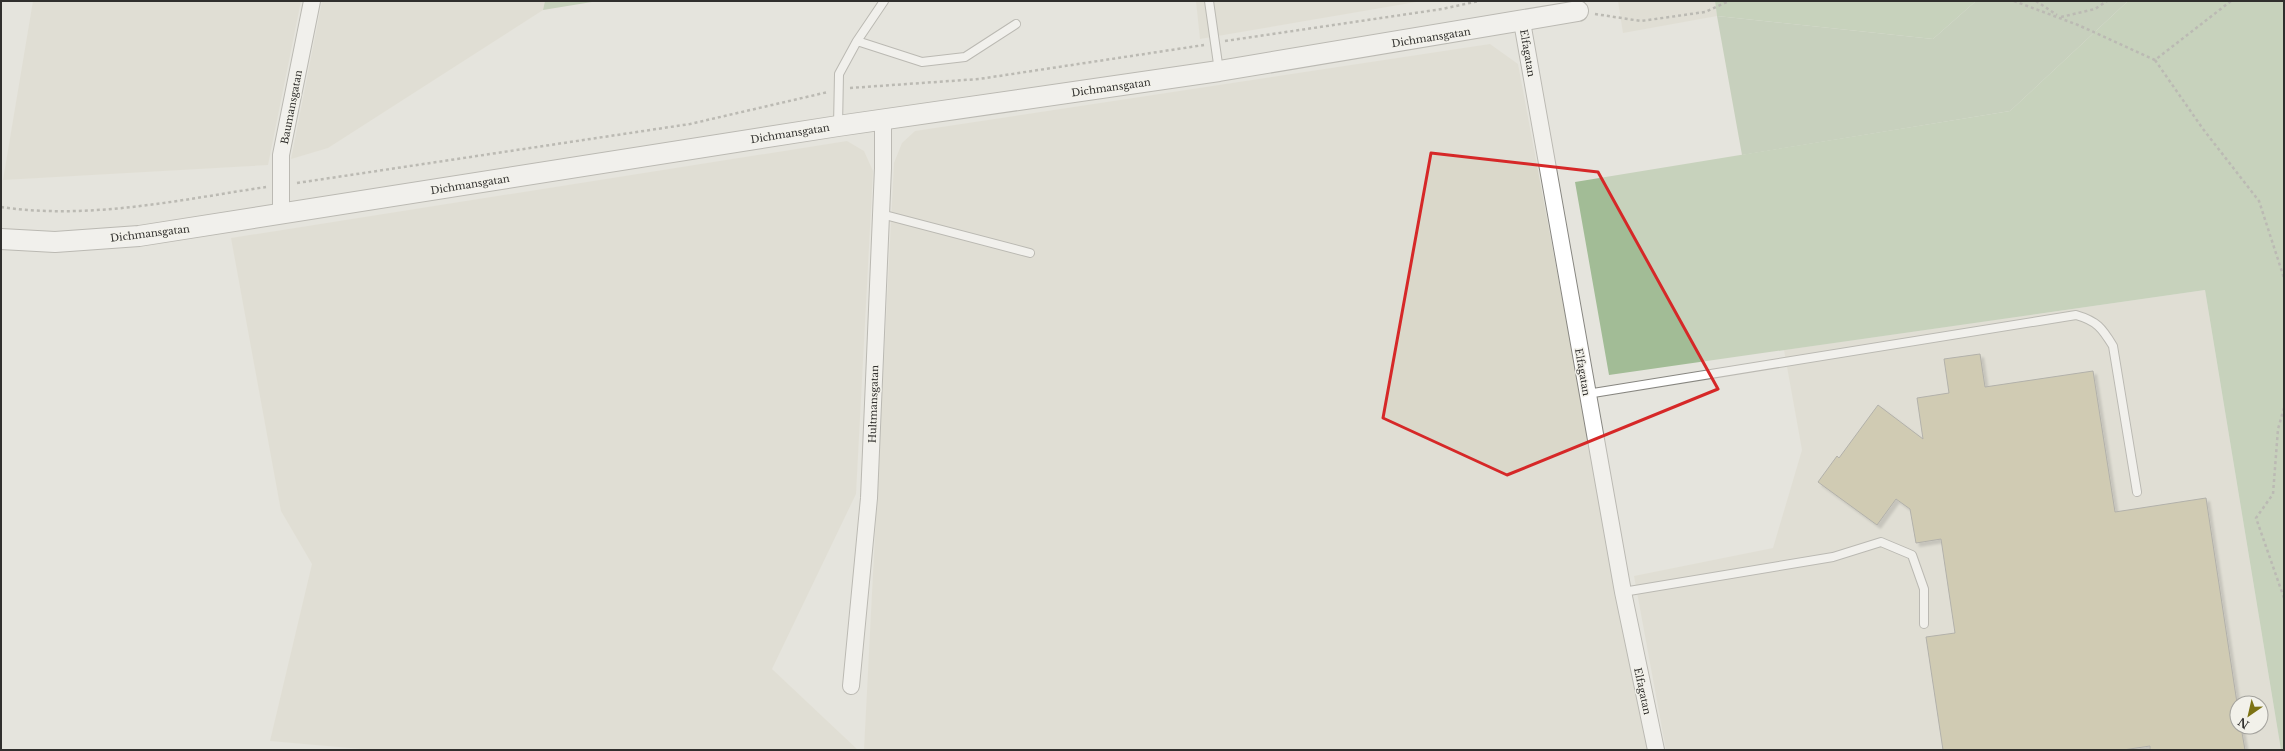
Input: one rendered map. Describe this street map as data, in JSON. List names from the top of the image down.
{
  "streets": {
    "street": [
      "Dichmansgatan",
      "Elfagatan",
      "Baumansgatan",
      "Hultmansgatan"
    ]
  },
  "crossings": [
    ["Dichmansgatan", "Elfagatan"],
    ["Dichmansgatan", "Baumansgatan"],
    ["Dichmansgatan", "Hultmansgatan"]
  ],
  "north": "bottom left"
}
